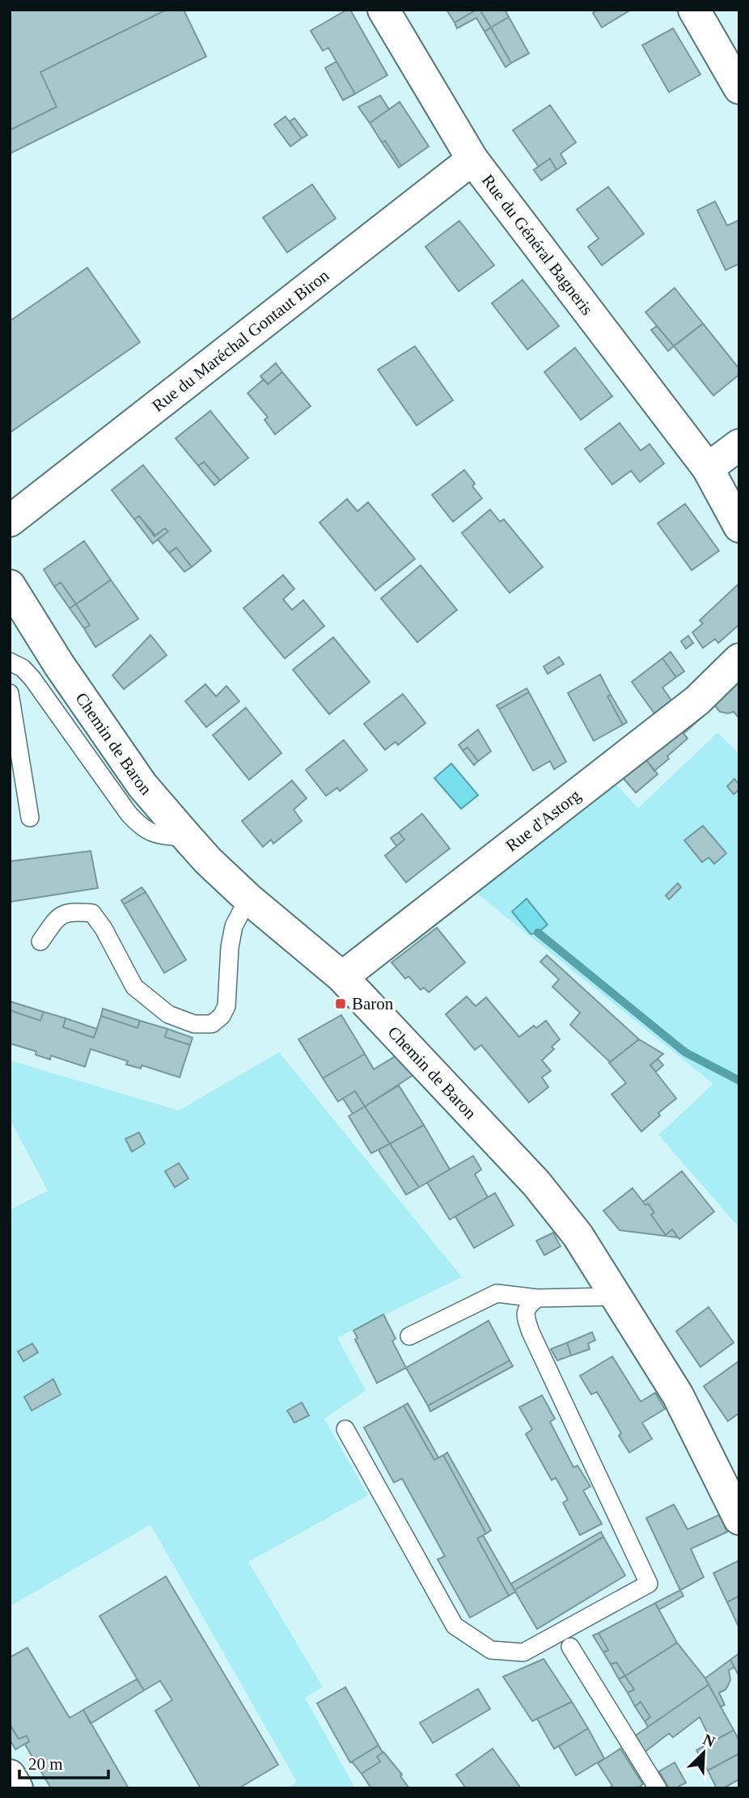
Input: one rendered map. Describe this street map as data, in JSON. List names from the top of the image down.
{
  "streets": {
    "street": [
      "Rue du Général Bagneris",
      "Rue du Maréchal Gontaut Biron",
      "Chemin de Baron",
      "Rue d'Astorg"
    ]
  },
  "crossings": [
    ["Rue du Général Bagneris", "Rue du Maréchal Gontaut Biron"],
    ["Chemin de Baron", "Rue d'Astorg"]
  ],
  "places": {
    "transit": ["Baron"]
  },
  "scale_bar": "20 m",
  "north": "top right"
}
